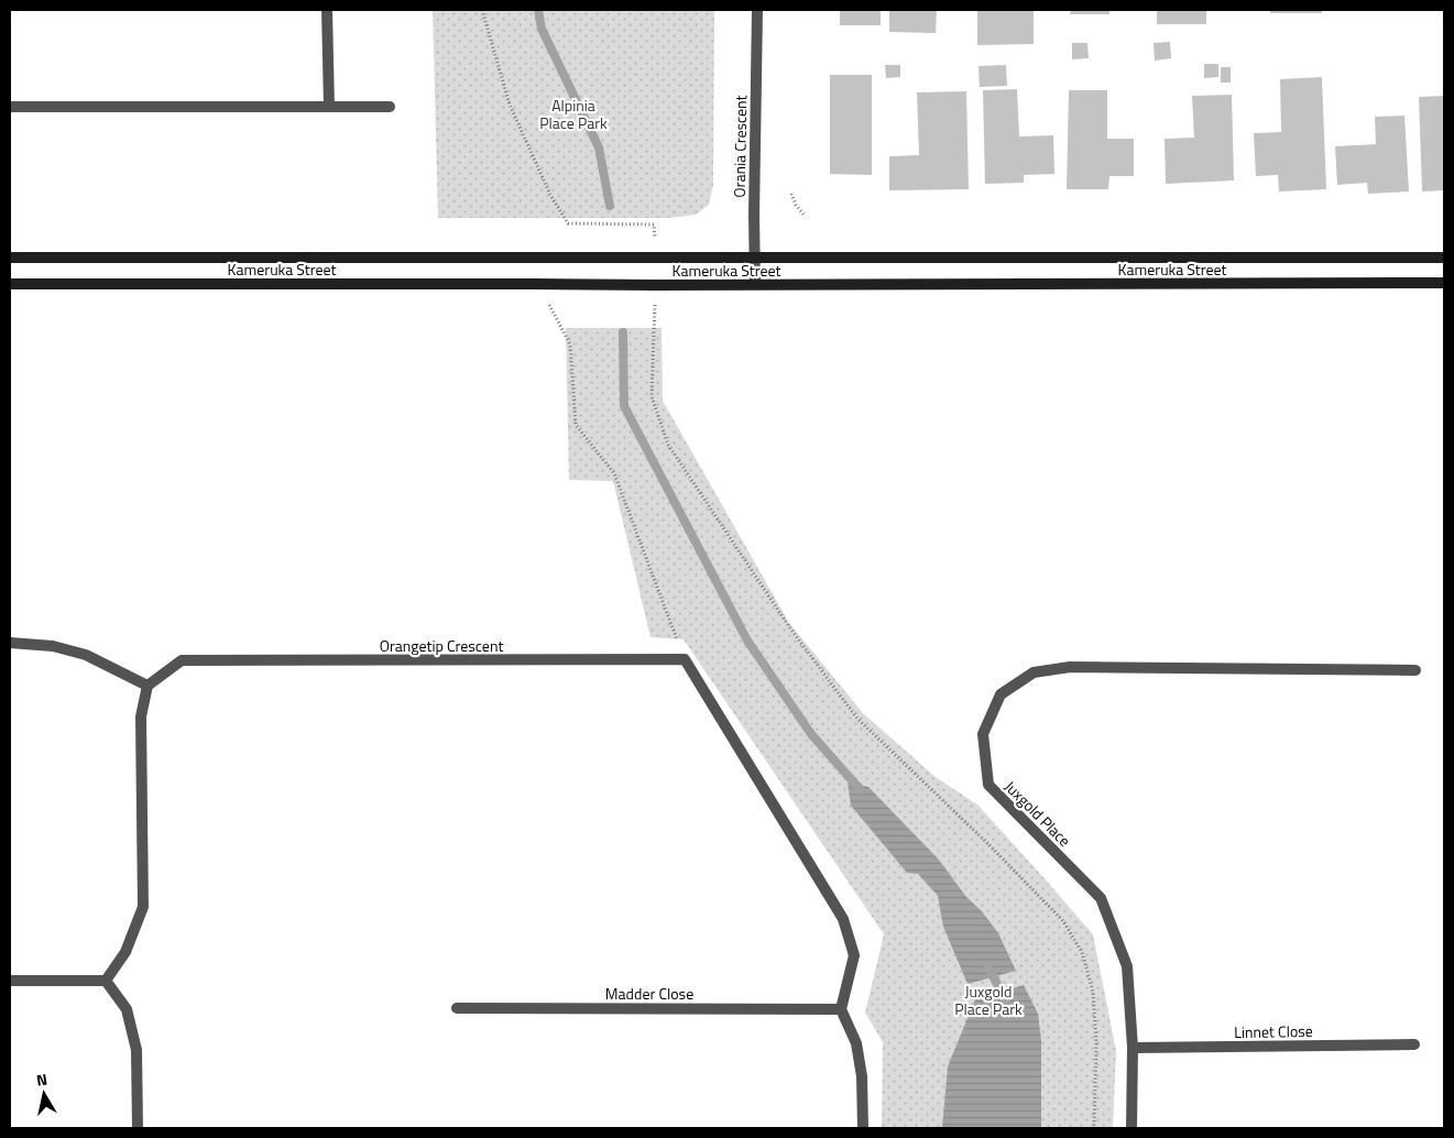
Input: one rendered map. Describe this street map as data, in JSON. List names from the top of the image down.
{
  "streets": {
    "street": [
      "Orania Crescent",
      "Kameruka Street",
      "Orangetip Crescent",
      "Juxgold Place",
      "Madder Close",
      "Linnet Close"
    ]
  },
  "crossings": [
    ["Orania Crescent", "Kameruka Street"],
    ["Juxgold Place", "Linnet Close"]
  ],
  "parks": ["Alpinia Place Park", "Juxgold Place Park"],
  "north": "top"
}
